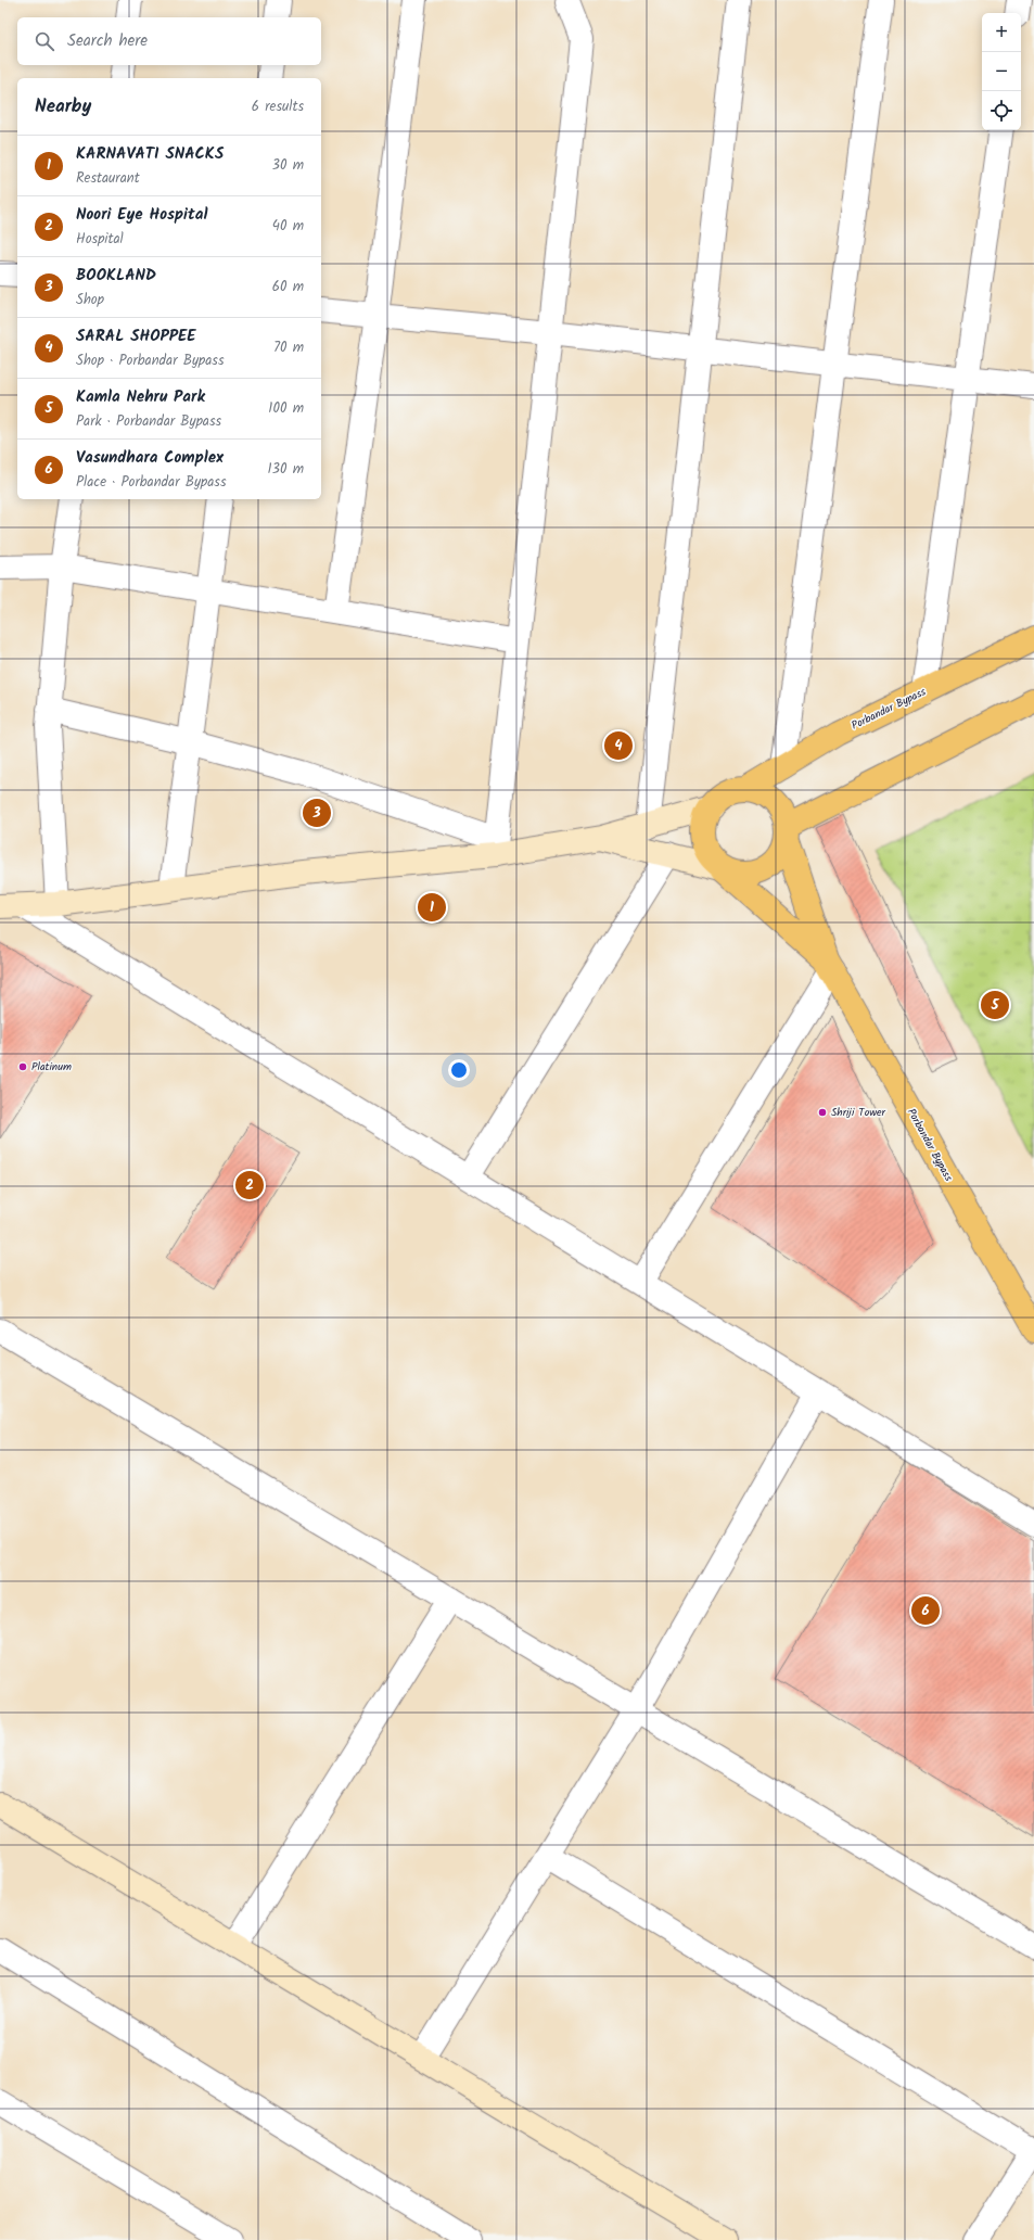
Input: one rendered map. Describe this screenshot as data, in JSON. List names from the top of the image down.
{
  "streets": {
    "main road": ["Porbandar Bypass"]
  },
  "places": ["Platinum", "Shriji Tower"],
  "page": {
    "map_buttons": ["+", "−"],
    "search": "Search here",
    "heading": ["Nearby", "6 results"],
    "list": [
      {
        "mark": "1",
        "name": "KARNAVATI SNACKS",
        "note": "Restaurant",
        "value": "30 m"
      },
      {
        "mark": "2",
        "name": "Noori Eye Hospital",
        "note": "Hospital",
        "value": "40 m"
      },
      {
        "mark": "3",
        "name": "BOOKLAND",
        "note": "Shop",
        "value": "60 m"
      },
      {
        "mark": "4",
        "name": "SARAL SHOPPEE",
        "note": "Shop · Porbandar Bypass",
        "value": "70 m"
      },
      {
        "mark": "5",
        "name": "Kamla Nehru Park",
        "note": "Park · Porbandar Bypass",
        "value": "100 m"
      },
      {
        "mark": "6",
        "name": "Vasundhara Complex",
        "note": "Place · Porbandar Bypass",
        "value": "130 m"
      }
    ],
    "pins": [
      "4",
      "3",
      "1",
      "5",
      "2",
      "6"
    ]
  }
}
